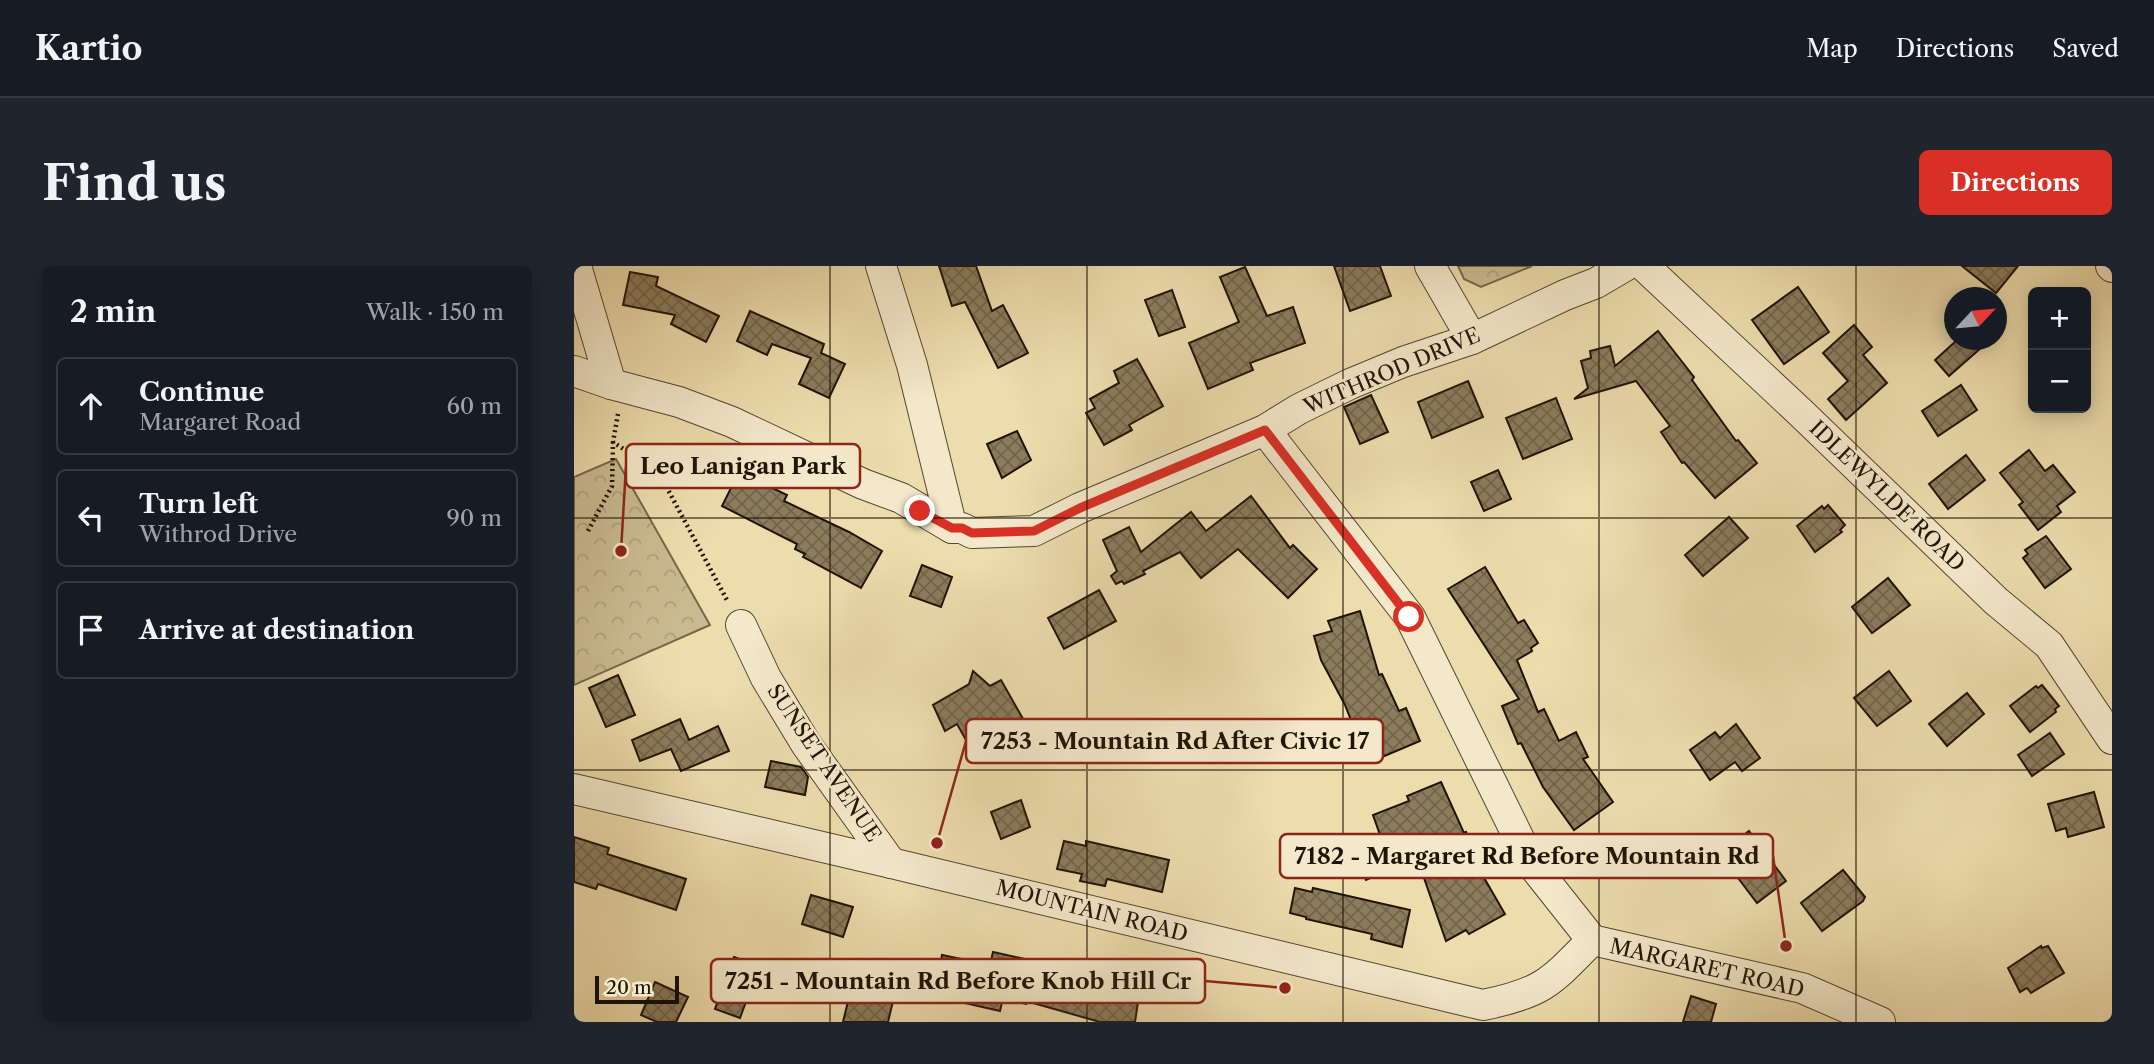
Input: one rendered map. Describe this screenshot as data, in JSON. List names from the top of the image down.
{
  "streets": {
    "street": [
      "WITHROD DRIVE",
      "IDLEWYLDE ROAD",
      "SUNSET AVENUE",
      "MOUNTAIN ROAD",
      "MARGARET ROAD"
    ]
  },
  "crossings": [
    ["WITHROD DRIVE", "MARGARET ROAD"],
    ["SUNSET AVENUE", "MOUNTAIN ROAD"],
    ["MOUNTAIN ROAD", "MARGARET ROAD"]
  ],
  "places": [
    "Leo Lanigan Park",
    "7253 - Mountain Rd After Civic 17",
    "7182 - Margaret Rd Before Mountain Rd",
    "7251 - Mountain Rd Before Knob Hill Cr"
  ],
  "scale_bar": "20 m",
  "north": "top right",
  "page": {
    "header": "Kartio",
    "nav": ["Map", "Directions", "Saved"],
    "buttons": "Directions",
    "title": "Find us",
    "heading": ["2 min", "Walk · 150 m"],
    "map_buttons": ["+", "−"],
    "list": [
      ["Continue", "Margaret Road", "60 m"],
      ["Turn left", "Withrod Drive", "90 m"],
      "Arrive at destination"
    ],
    "scale": "20 m"
  }
}
